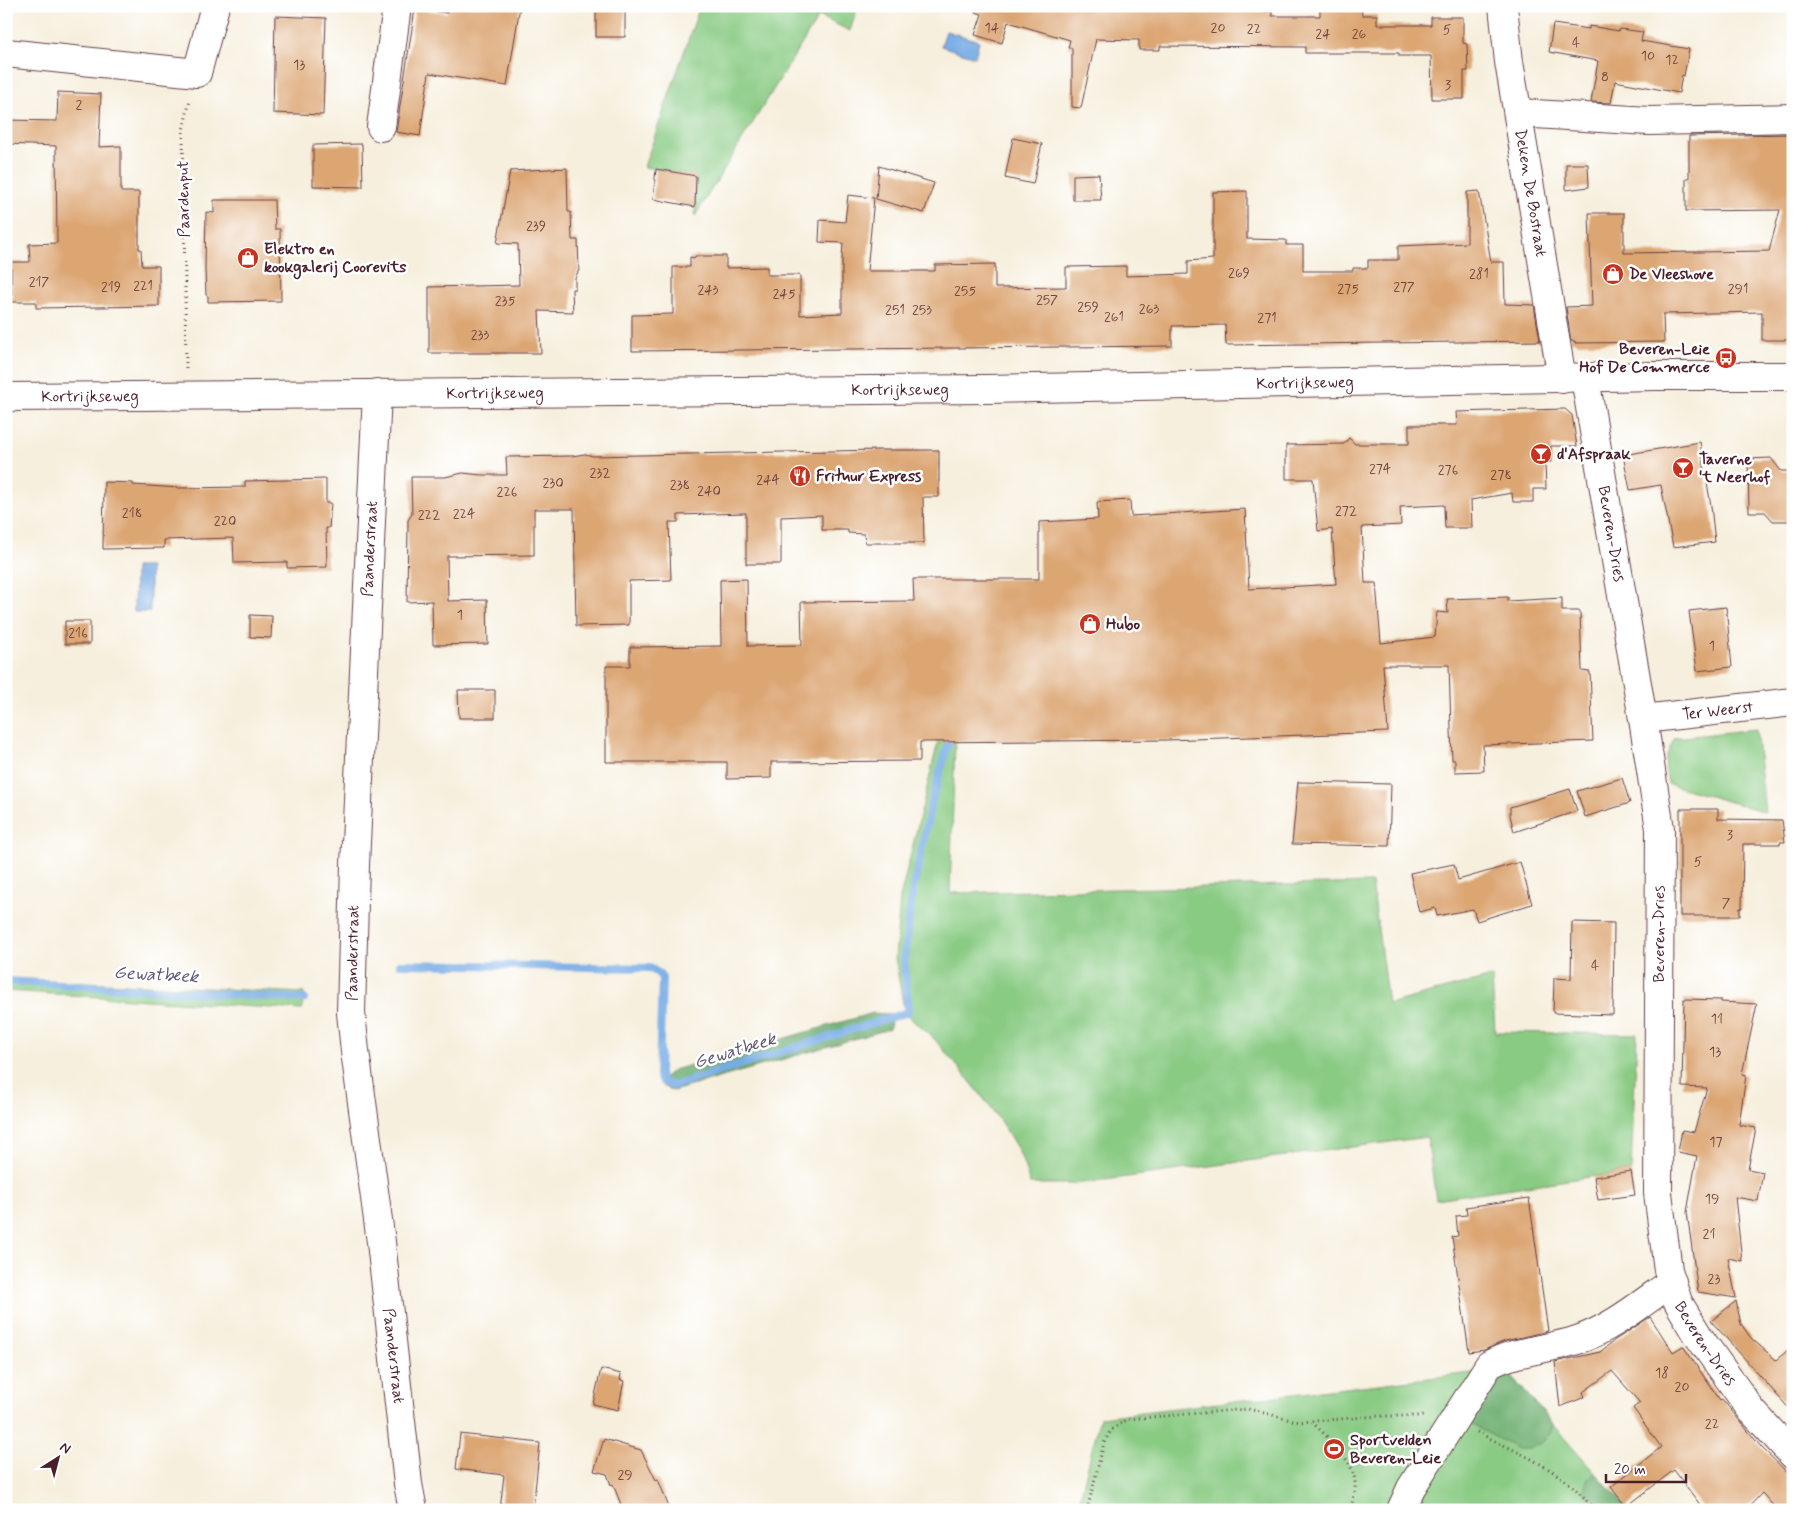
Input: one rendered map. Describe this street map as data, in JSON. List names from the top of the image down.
{
  "streets": {
    "street": [
      "Deken De Bostraat",
      "Kortrijkseweg",
      "Beveren-Dries",
      "Paanderstraat",
      "Ter Weerst"
    ],
    "path": ["Paardenput"]
  },
  "crossings": [
    ["Deken De Bostraat", "Kortrijkseweg"],
    ["Deken De Bostraat", "Beveren-Dries"],
    ["Paardenput", "Kortrijkseweg"],
    ["Kortrijkseweg", "Beveren-Dries"],
    ["Kortrijkseweg", "Paanderstraat"],
    ["Beveren-Dries", "Ter Weerst"]
  ],
  "water": ["Gewatbeek"],
  "places": {
    "shop": ["Elektro en kookgalerij Coorevits", "De Vleeshove", "Hubo"],
    "bus stop": ["Beveren-Leie Hof De Commerce"],
    "bar": ["d'Afspraak", "Taverne 't Neerhof"],
    "restaurant": ["Frituur Express"],
    "sports": ["Sportvelden Beveren-Leie"]
  },
  "house_numbers": [
    "14",
    "20",
    "22",
    "5",
    "24",
    "26",
    "4",
    "10",
    "12",
    "13",
    "8",
    "3",
    "2",
    "239",
    "269",
    "281",
    "217",
    "221",
    "219",
    "277",
    "275",
    "291",
    "243",
    "255",
    "245",
    "257",
    "235",
    "259",
    "263",
    "251",
    "253",
    "261",
    "271",
    "233",
    "274",
    "276",
    "232",
    "278",
    "244",
    "230",
    "238",
    "240",
    "226",
    "272",
    "218",
    "224",
    "222",
    "220",
    "1",
    "216",
    "1",
    "3",
    "5",
    "7",
    "4",
    "11",
    "13",
    "17",
    "19",
    "21",
    "23",
    "18",
    "20",
    "22",
    "29"
  ],
  "scale_bar": "20 m",
  "north": "top right"
}
